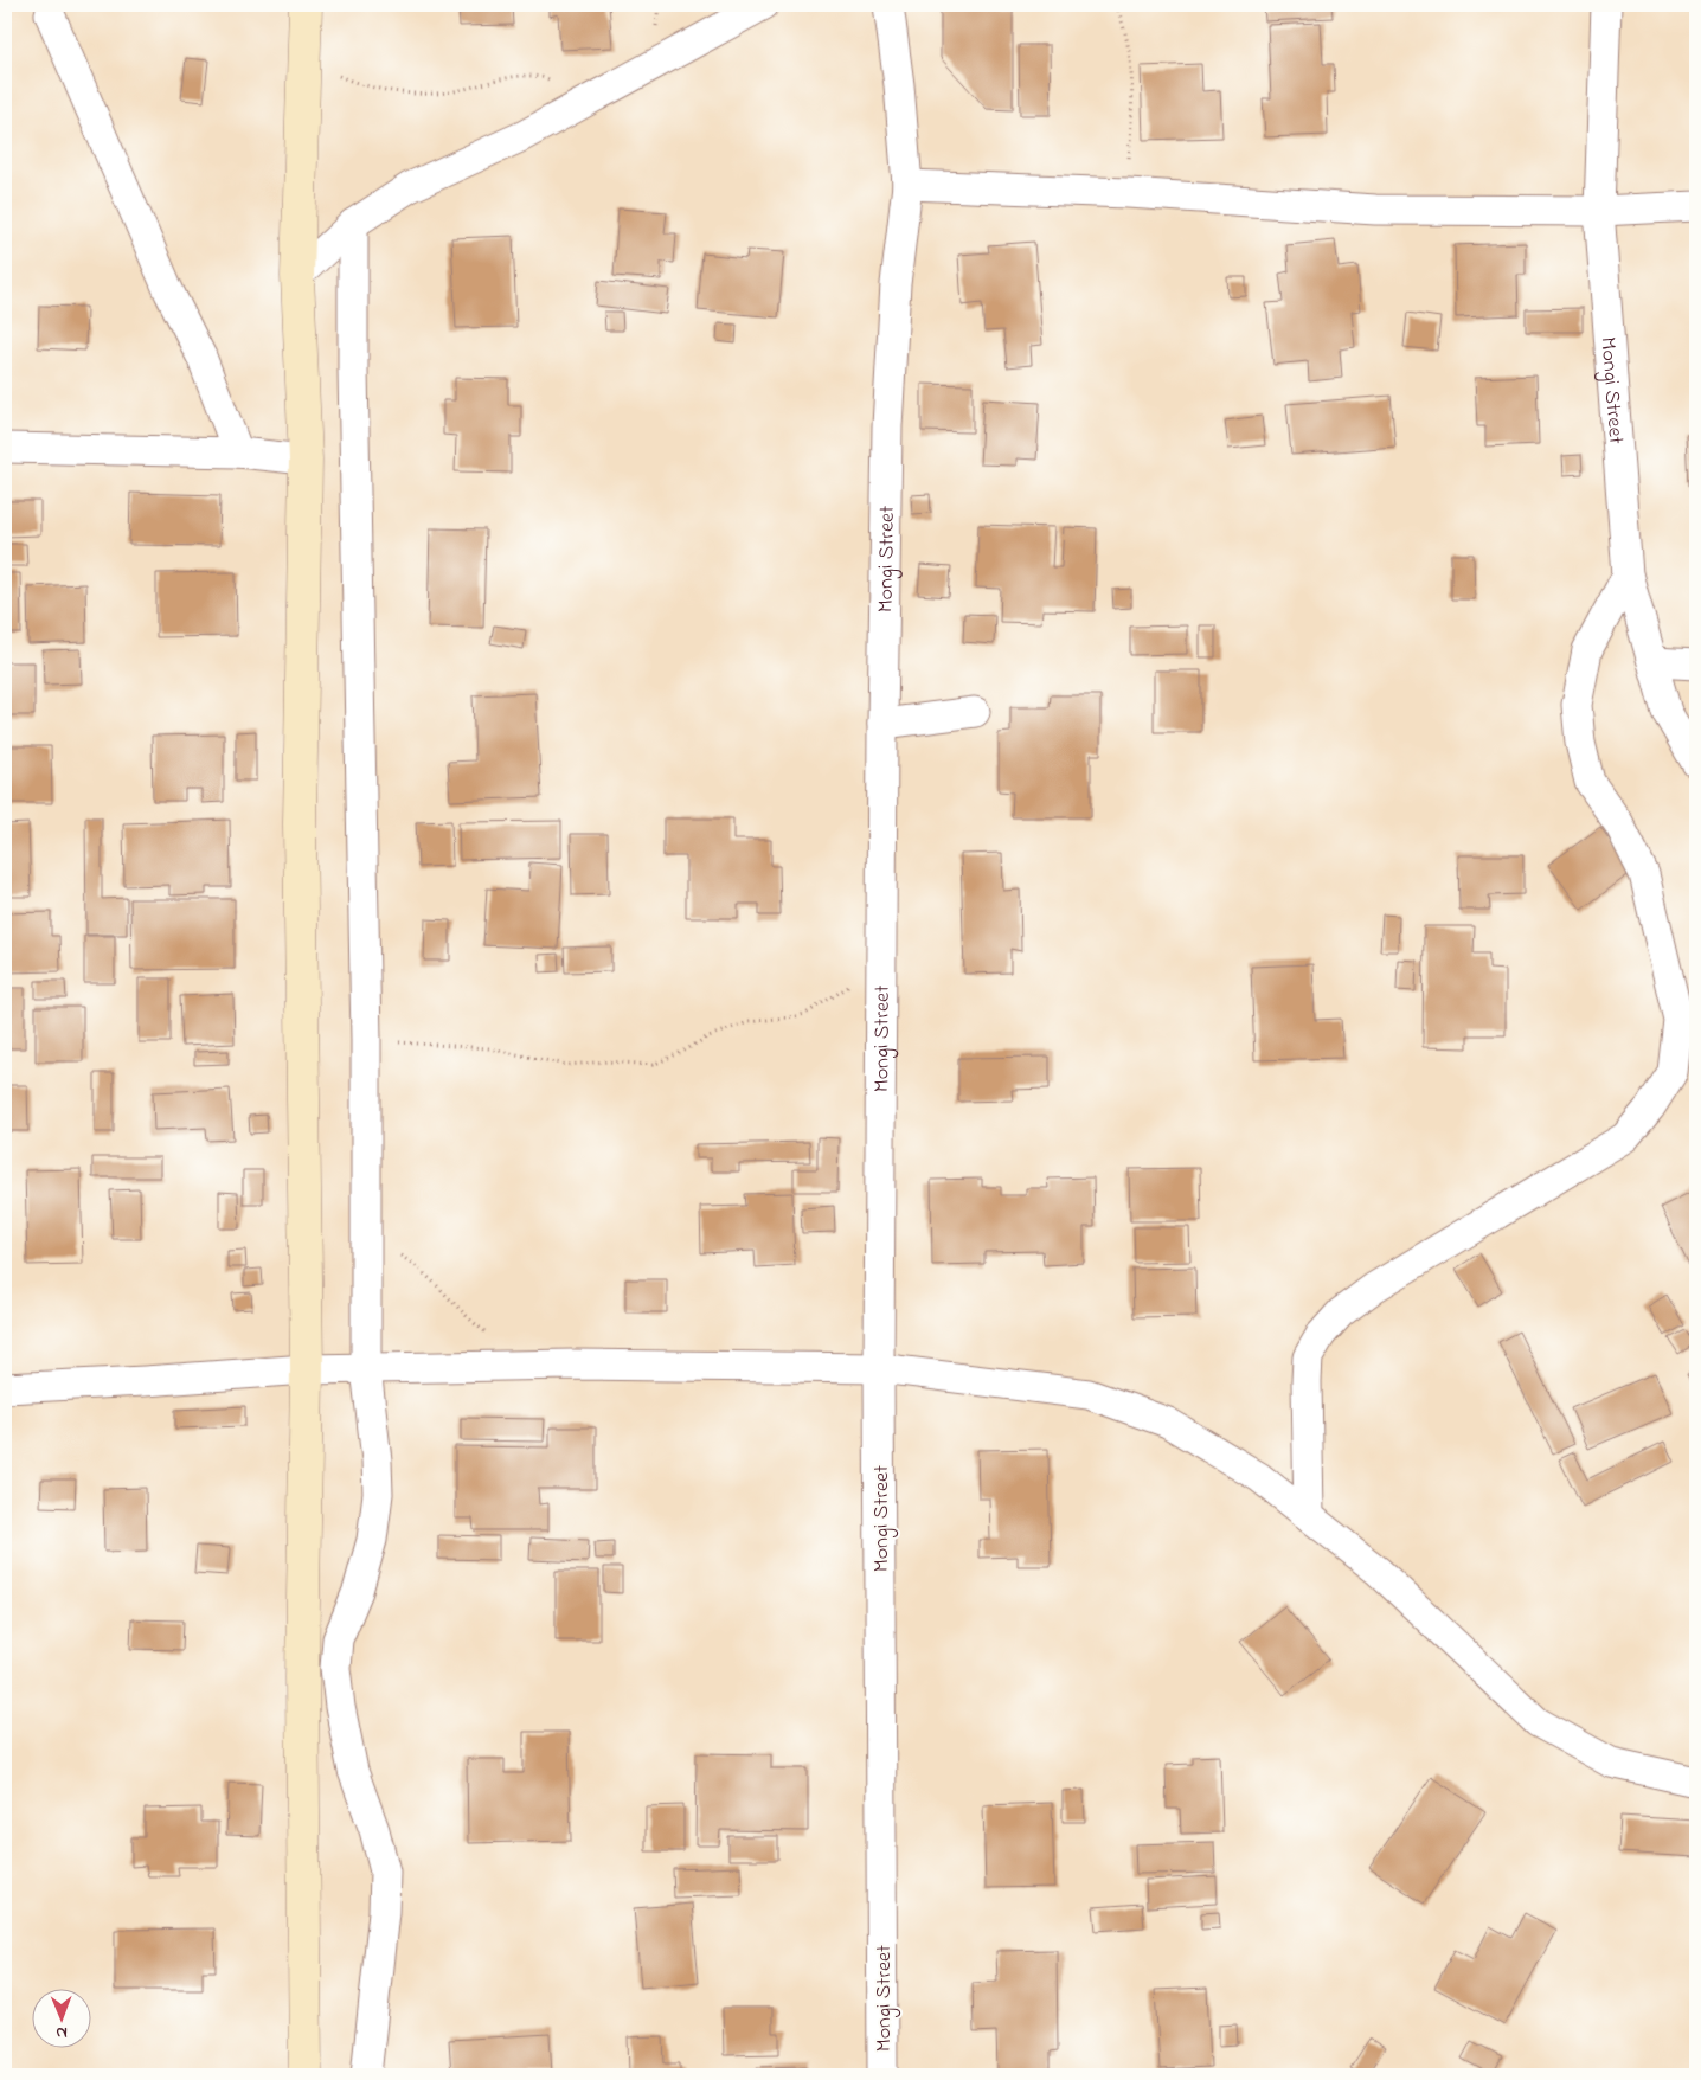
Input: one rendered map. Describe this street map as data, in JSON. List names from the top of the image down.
{
  "streets": {
    "street": ["Mongi Street"]
  },
  "north": "bottom"
}
